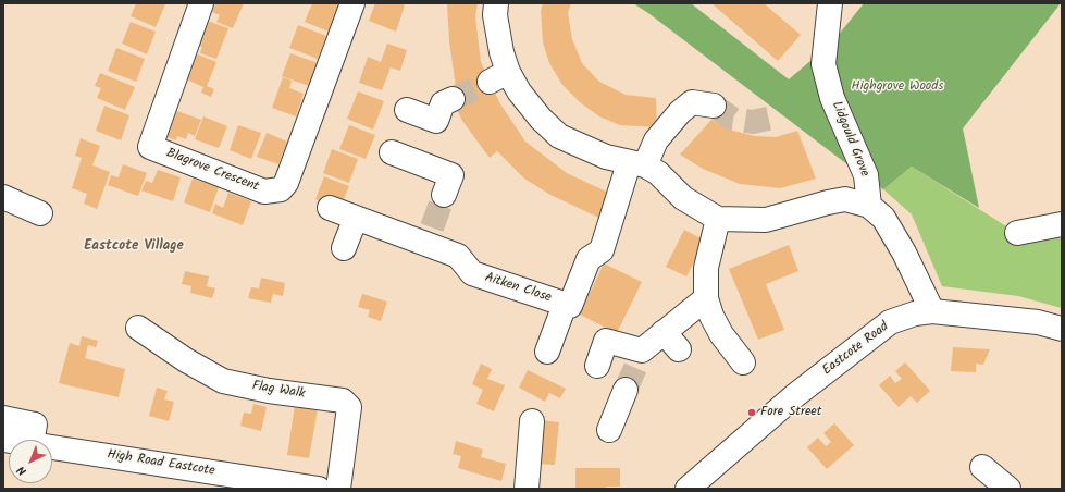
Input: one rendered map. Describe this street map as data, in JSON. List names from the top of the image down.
{
  "streets": {
    "street": [
      "Lidgould Grove",
      "Blagrove Crescent",
      "Aitken Close",
      "Eastcote Road",
      "Flag Walk",
      "High Road Eastcote"
    ]
  },
  "districts": ["Eastcote Village"],
  "parks": ["Highgrove Woods"],
  "places": ["Fore Street"],
  "north": "bottom left"
}
